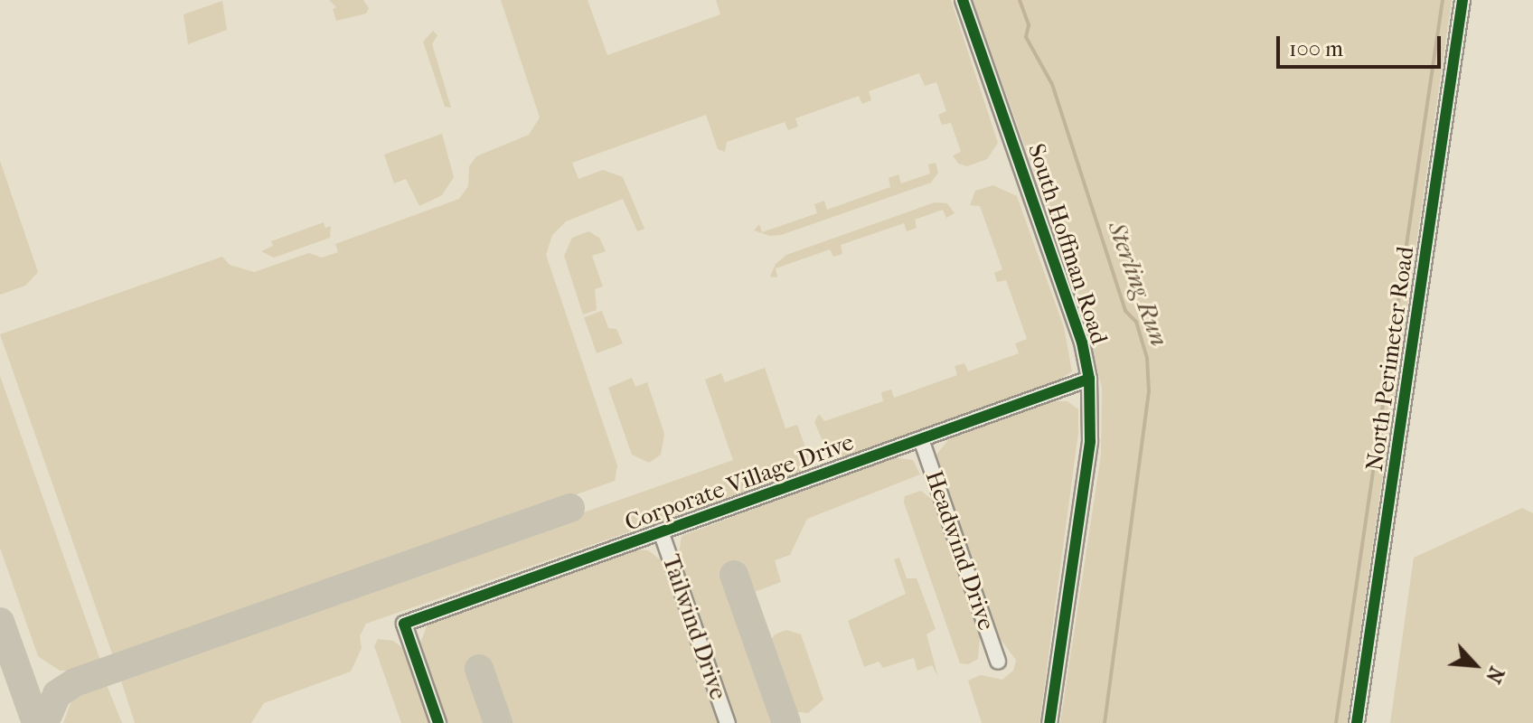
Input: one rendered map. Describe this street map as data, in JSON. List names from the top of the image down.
{
  "streets": {
    "street": [
      "South Hoffman Road",
      "North Perimeter Road",
      "Corporate Village Drive",
      "Headwind Drive",
      "Tailwind Drive"
    ]
  },
  "crossings": [
    ["South Hoffman Road", "Corporate Village Drive"],
    ["Corporate Village Drive", "Headwind Drive"],
    ["Corporate Village Drive", "Tailwind Drive"]
  ],
  "water": ["Sterling Run"],
  "scale_bar": "100 m",
  "north": "bottom right"
}
